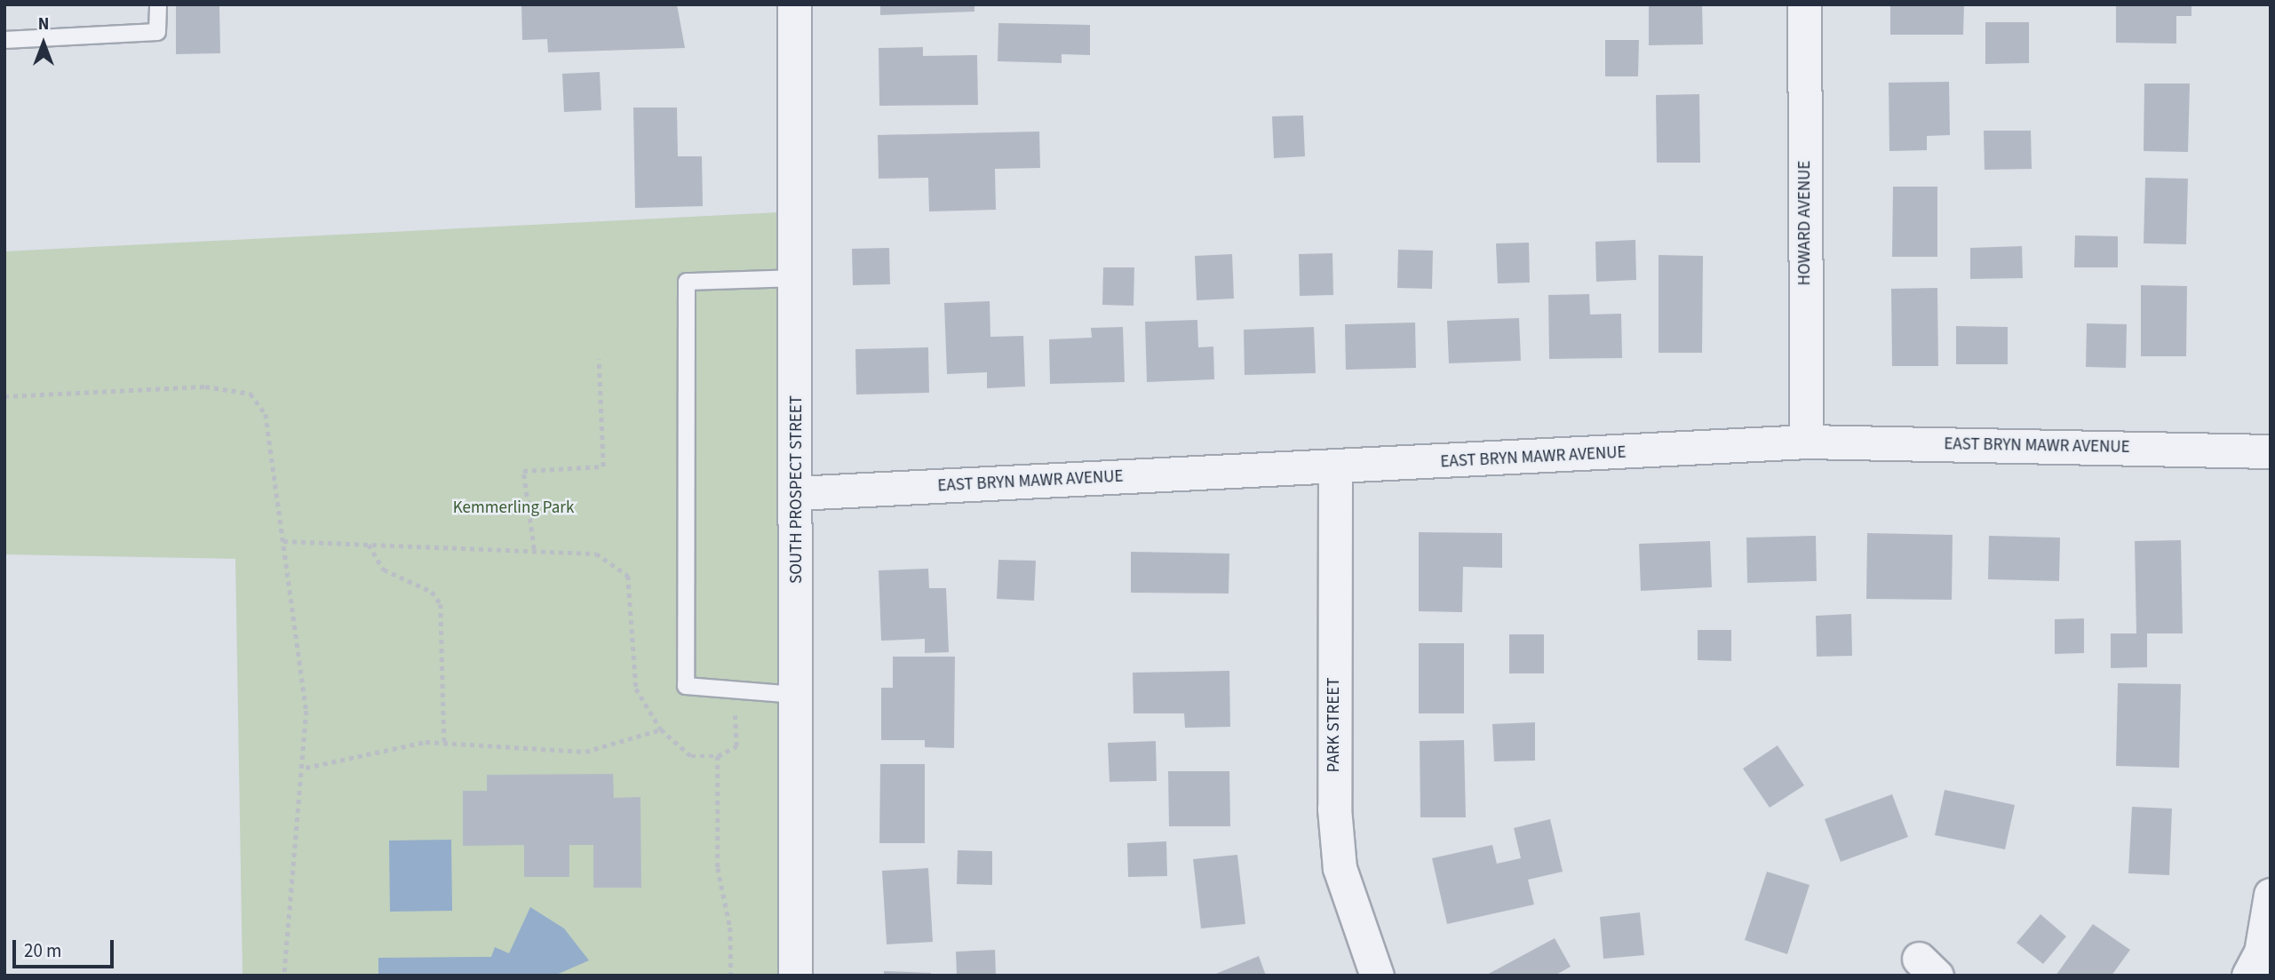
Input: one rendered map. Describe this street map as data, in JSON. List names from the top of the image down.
{
  "streets": {
    "street": [
      "HOWARD AVENUE",
      "EAST BRYN MAWR AVENUE",
      "SOUTH PROSPECT STREET",
      "PARK STREET"
    ]
  },
  "crossings": [
    ["HOWARD AVENUE", "EAST BRYN MAWR AVENUE"],
    ["EAST BRYN MAWR AVENUE", "SOUTH PROSPECT STREET"],
    ["EAST BRYN MAWR AVENUE", "PARK STREET"]
  ],
  "parks": ["Kemmerling Park"],
  "scale_bar": "20 m",
  "north": "top"
}
